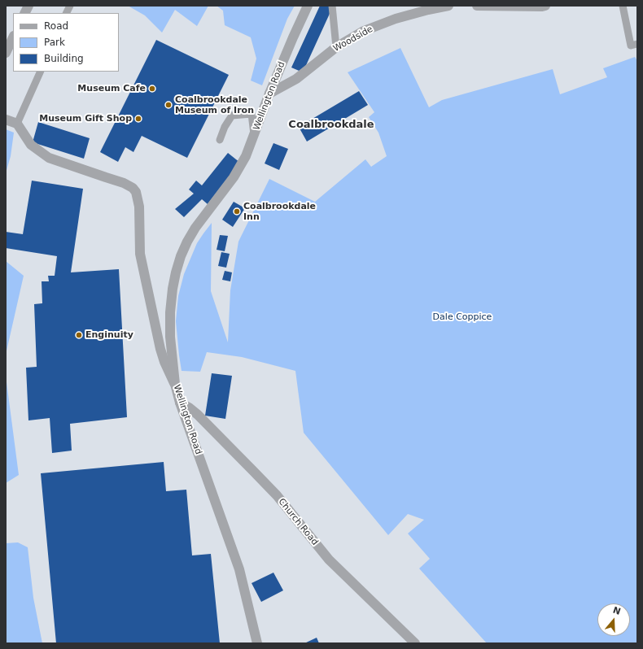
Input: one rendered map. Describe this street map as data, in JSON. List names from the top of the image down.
{
  "streets": {
    "street": ["Woodside", "Wellington Road", "Church Road"]
  },
  "crossings": [
    ["Woodside", "Wellington Road"],
    ["Wellington Road", "Church Road"]
  ],
  "districts": ["Coalbrookdale"],
  "parks": ["Dale Coppice"],
  "places": [
    "Museum Cafe",
    "Coalbrookdale Museum of Iron",
    "Museum Gift Shop",
    "Coalbrookdale Inn",
    "Enginuity"
  ],
  "legend": ["Road", "Park", "Building"],
  "north": "top"
}
